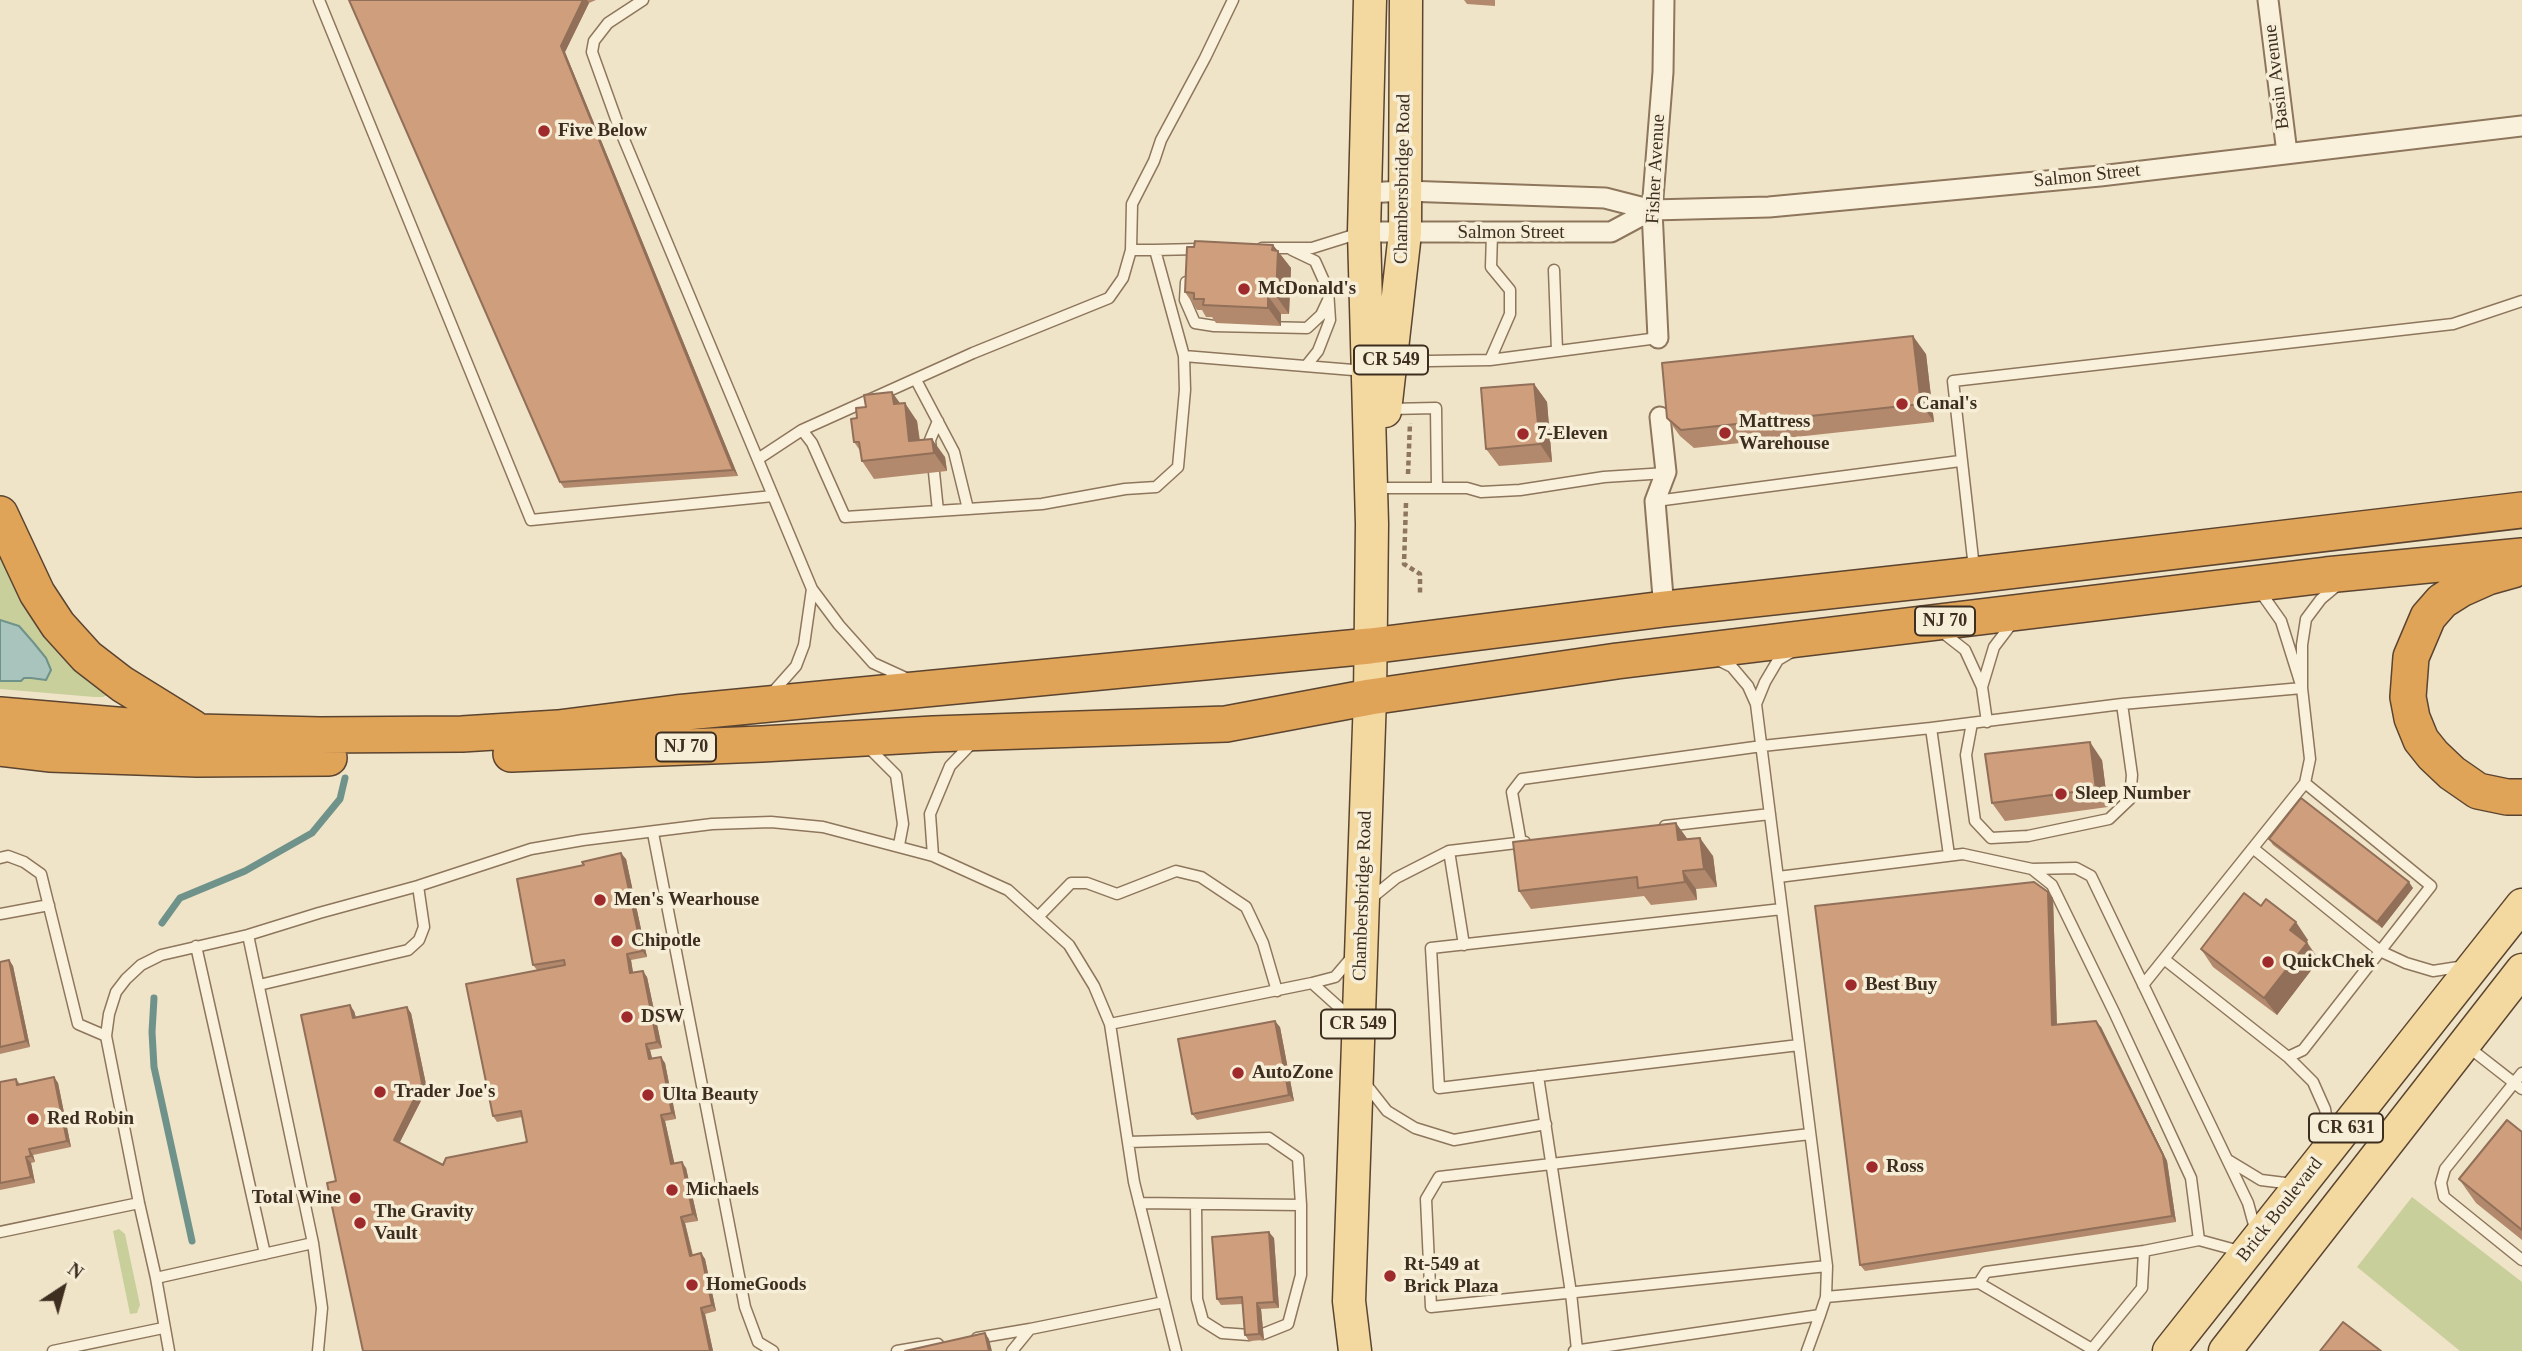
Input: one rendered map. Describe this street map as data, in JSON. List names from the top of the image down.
{
  "streets": {
    "highway": ["NJ 70"],
    "main road": [
      "Chambersbridge Road",
      "CR 549",
      "CR 631",
      "Brick Boulevard"
    ],
    "street": ["Basin Avenue", "Fisher Avenue", "Salmon Street"]
  },
  "crossings": [
    ["Basin Avenue", "Salmon Street"],
    ["Fisher Avenue", "Salmon Street"],
    ["Salmon Street", "Chambersbridge Road"],
    ["Chambersbridge Road", "NJ 70"]
  ],
  "places": [
    "Five Below",
    "McDonald's",
    "Canal's",
    "Mattress Warehouse",
    "7-Eleven",
    "Sleep Number",
    "Men's Wearhouse",
    "Chipotle",
    "QuickChek",
    "Best Buy",
    "DSW",
    "AutoZone",
    "Trader Joe's",
    "Ulta Beauty",
    "Red Robin",
    "Ross",
    "Michaels",
    "Total Wine",
    "The Gravity Vault",
    "Rt-549 at Brick Plaza",
    "HomeGoods"
  ],
  "north": "top right"
}
